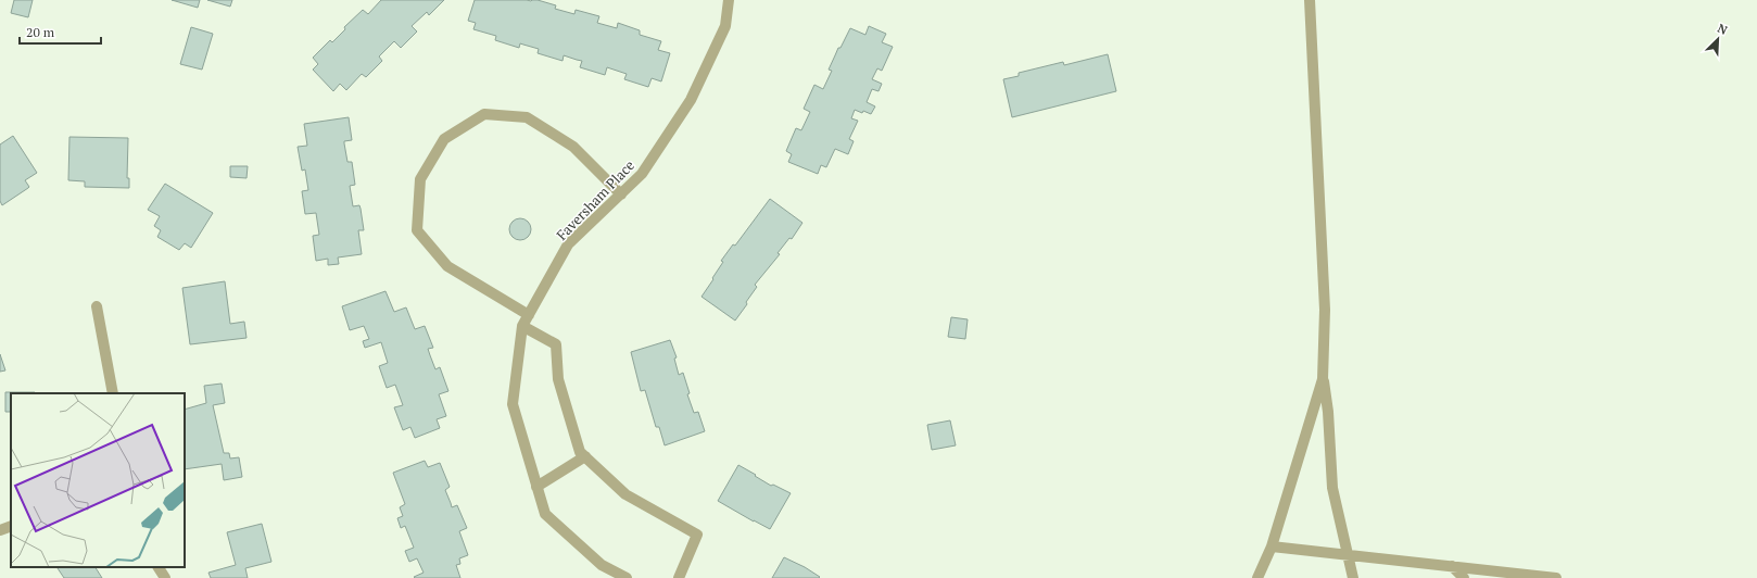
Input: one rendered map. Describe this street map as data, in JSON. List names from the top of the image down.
{
  "streets": {
    "street": ["Faversham Place"]
  },
  "scale_bar": "20 m",
  "north": "top right"
}
